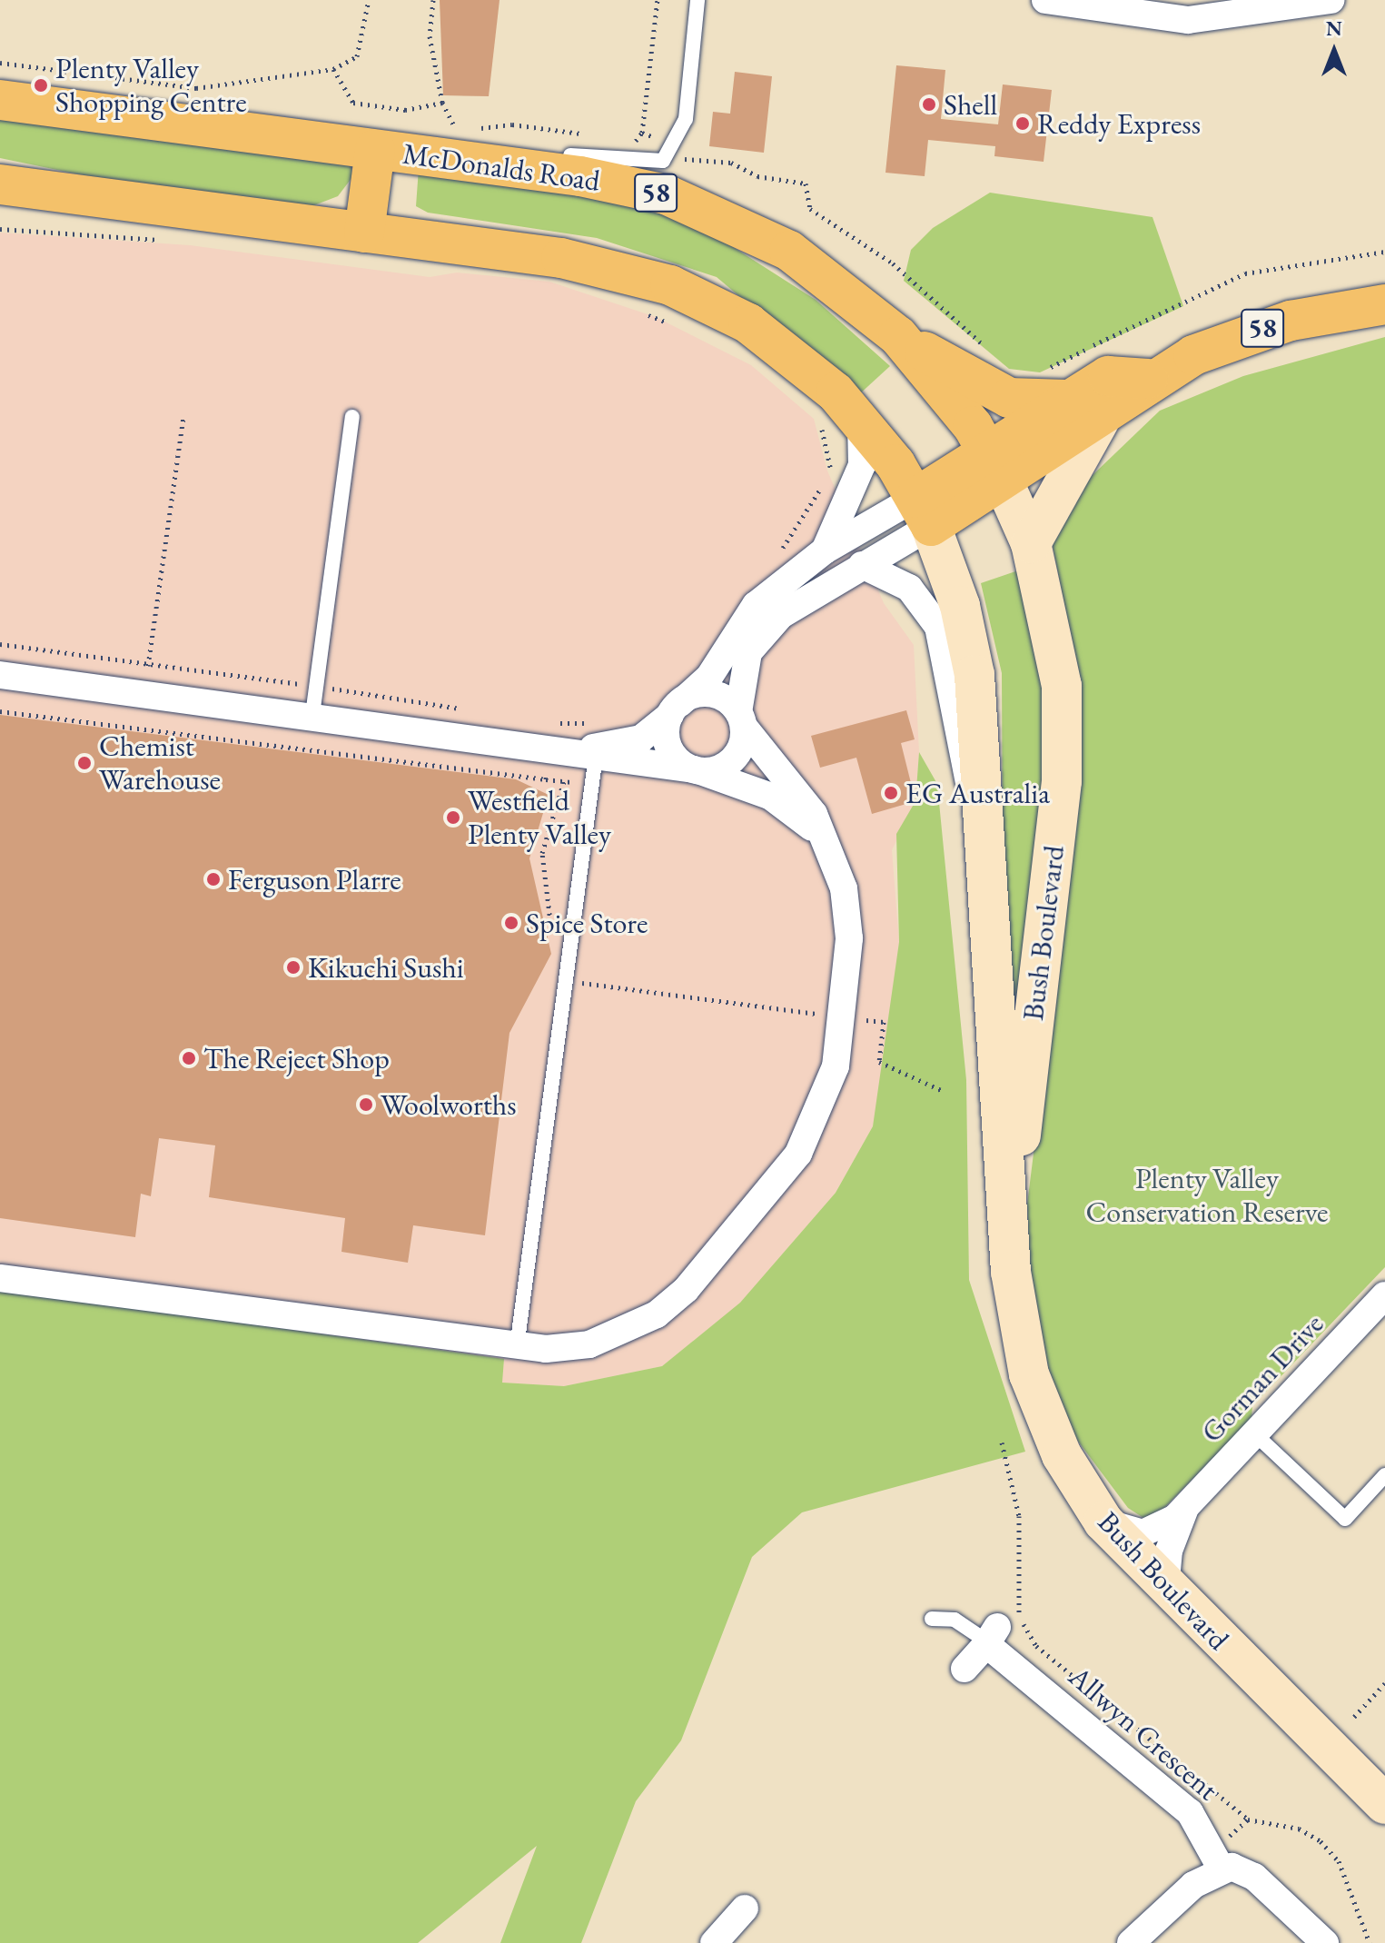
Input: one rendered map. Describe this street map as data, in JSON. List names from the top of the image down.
{
  "streets": {
    "main road": ["McDonalds Road", "58", "Bush Boulevard"],
    "street": ["Gorman Drive", "Allwyn Crescent"]
  },
  "crossings": [
    ["McDonalds Road", "58"],
    ["McDonalds Road", "Bush Boulevard"],
    ["58", "Bush Boulevard"]
  ],
  "parks": ["Plenty Valley Conservation Reserve"],
  "places": [
    "Plenty Valley Shopping Centre",
    "Shell",
    "Reddy Express",
    "Chemist Warehouse",
    "EG Australia",
    "Westfield Plenty Valley",
    "Ferguson Plarre",
    "Spice Store",
    "Kikuchi Sushi",
    "The Reject Shop",
    "Woolworths"
  ],
  "north": "top"
}
